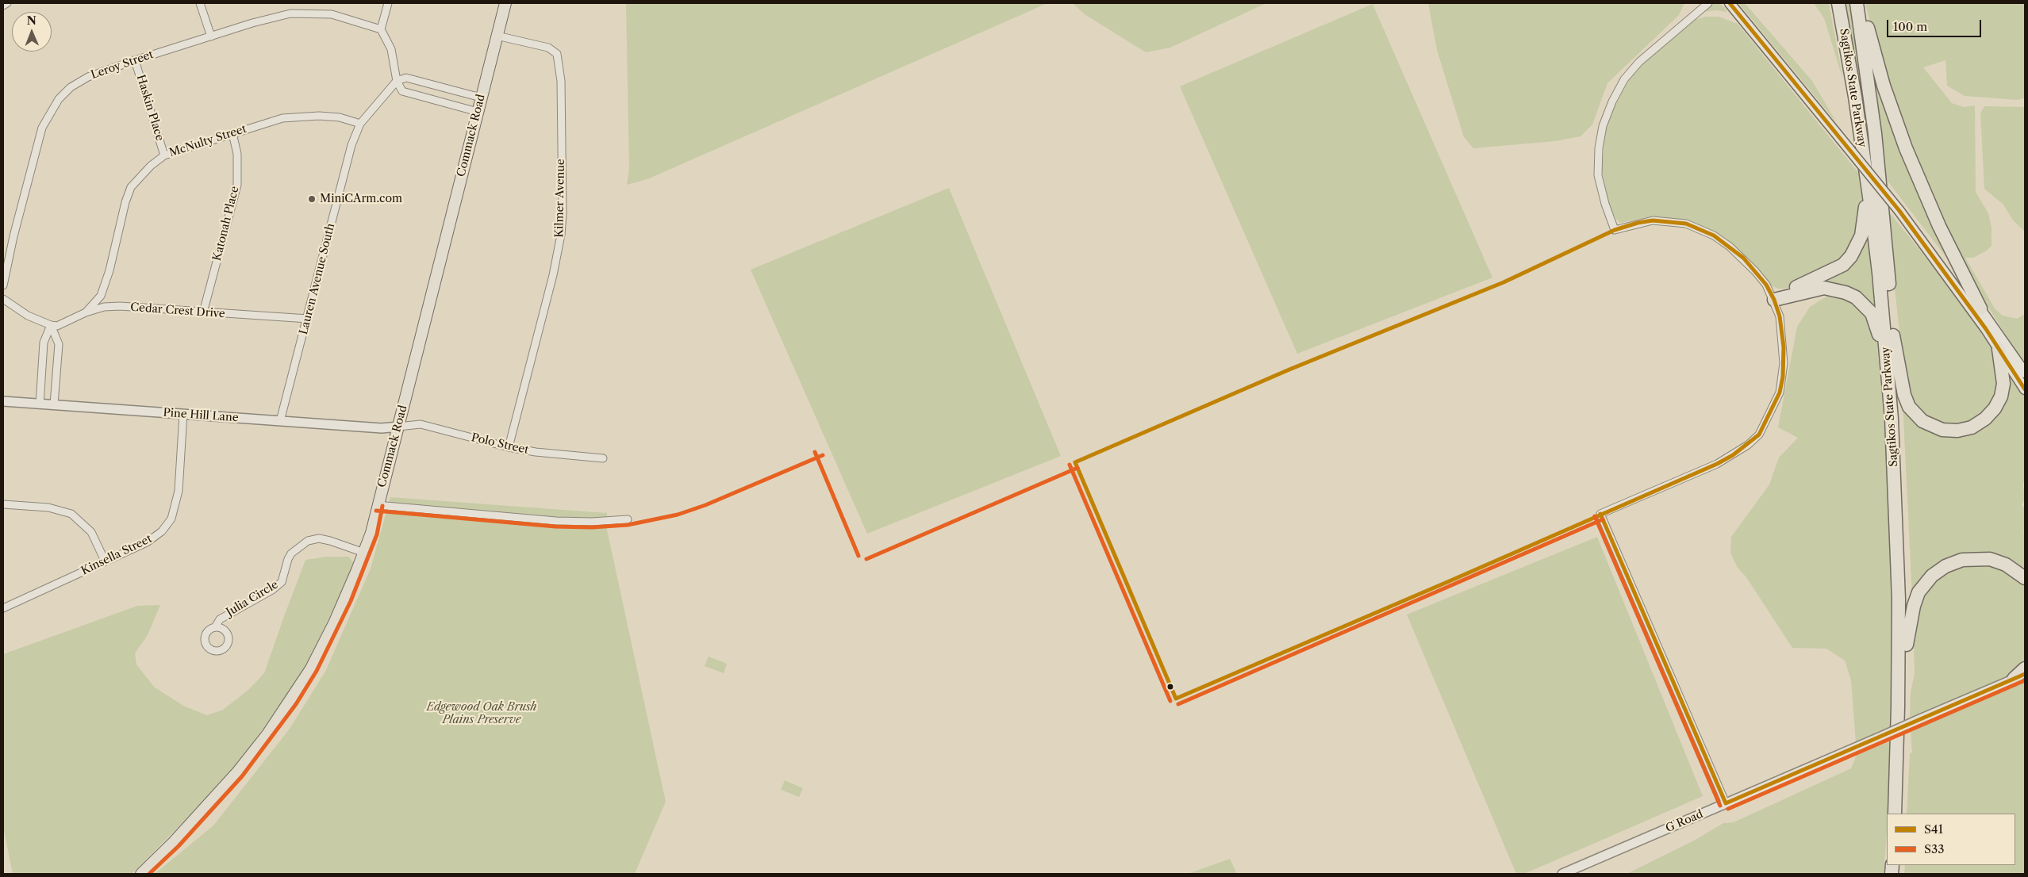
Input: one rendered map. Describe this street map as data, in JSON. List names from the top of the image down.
{
  "streets": {
    "highway": ["Sagtikos State Parkway"],
    "main road": ["Commack Road"],
    "street": [
      "Leroy Street",
      "Haskin Place",
      "McNulty Street",
      "Kilmer Avenue",
      "Katonah Place",
      "Lauren Avenue South",
      "Cedar Crest Drive",
      "Pine Hill Lane",
      "Polo Street",
      "Kinsella Street",
      "Julia Circle",
      "G Road"
    ]
  },
  "crossings": [
    ["Leroy Street", "Haskin Place"],
    ["Haskin Place", "McNulty Street"],
    ["Commack Road", "Kilmer Avenue"],
    ["Commack Road", "Pine Hill Lane"],
    ["Commack Road", "Polo Street"],
    ["Commack Road", "Julia Circle"],
    ["McNulty Street", "Katonah Place"],
    ["McNulty Street", "Lauren Avenue South"],
    ["McNulty Street", "Cedar Crest Drive"],
    ["Kilmer Avenue", "Polo Street"],
    ["Katonah Place", "Cedar Crest Drive"],
    ["Lauren Avenue South", "Cedar Crest Drive"],
    ["Lauren Avenue South", "Pine Hill Lane"],
    ["Pine Hill Lane", "Polo Street"],
    ["Pine Hill Lane", "Kinsella Street"]
  ],
  "parks": ["Edgewood Oak Brush Plains Preserve"],
  "places": ["MiniCArm.com"],
  "lines": ["transit line S41", "transit line S33"],
  "legend": ["S41", "S33"],
  "scale_bar": "100 m",
  "north": "top"
}
